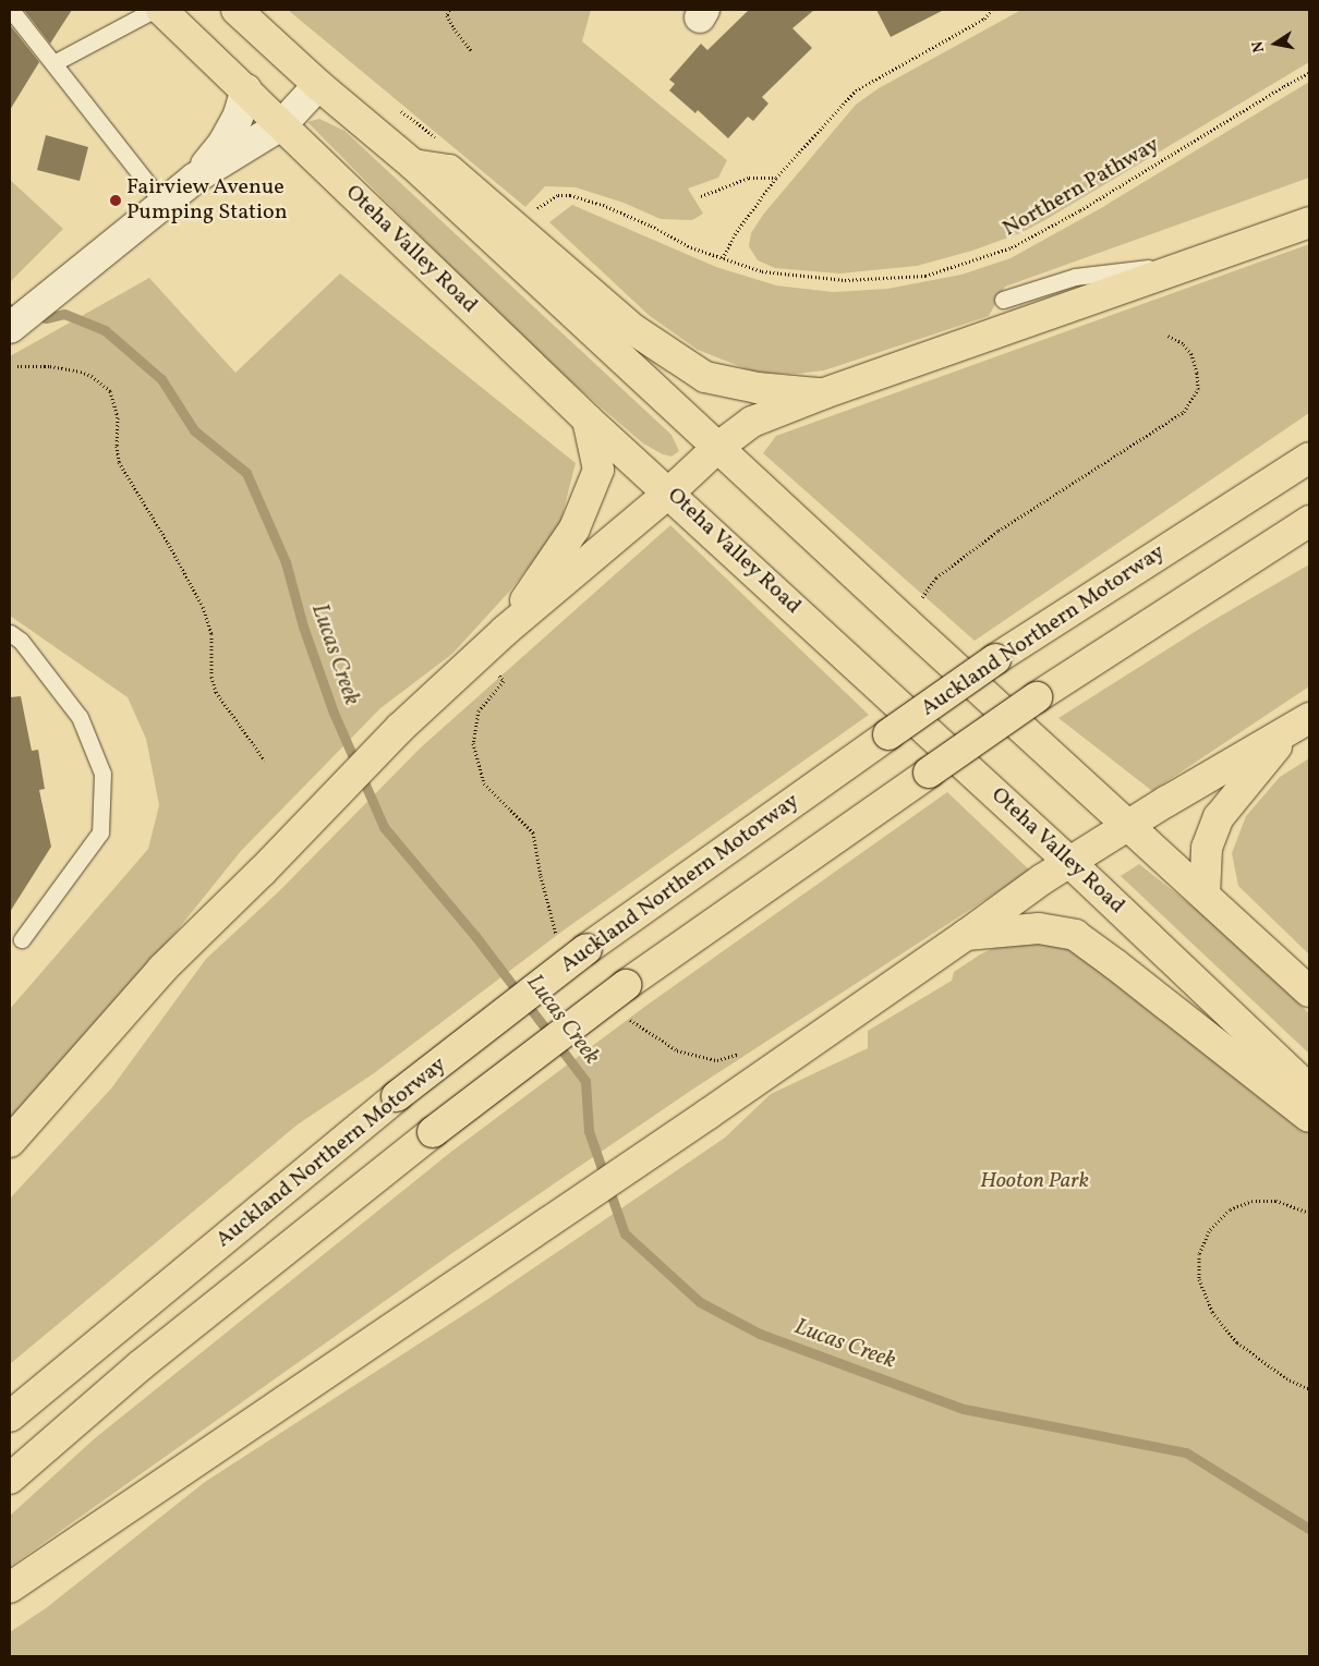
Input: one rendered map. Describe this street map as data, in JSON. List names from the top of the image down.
{
  "streets": {
    "main road": ["Oteha Valley Road", "Auckland Northern Motorway"],
    "path": ["Northern Pathway"]
  },
  "water": ["Lucas Creek"],
  "parks": ["Hooton Park"],
  "places": ["Fairview Avenue Pumping Station"],
  "north": "left"
}
